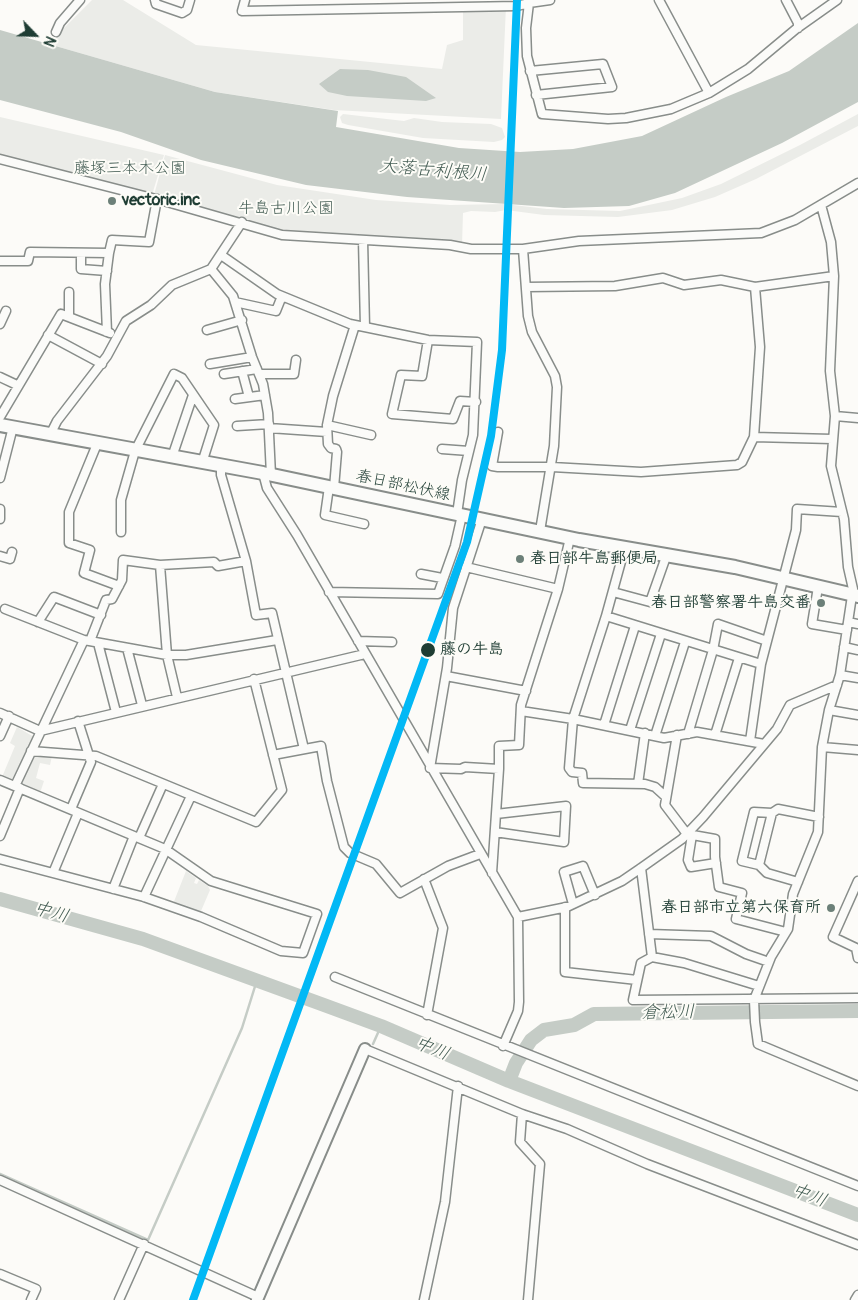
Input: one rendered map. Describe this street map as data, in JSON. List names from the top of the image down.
{
  "streets": {
    "main road": ["春日部松伏線"]
  },
  "water": ["大落古利根川", "中川", "倉松川"],
  "parks": ["藤塚三本木公園", "牛島古川公園"],
  "places": [
    "vectoric.inc",
    "春日部牛島郵便局",
    "春日部警察署牛島交番",
    "藤の牛島",
    "春日部市立第六保育所"
  ],
  "north": "bottom right"
}
